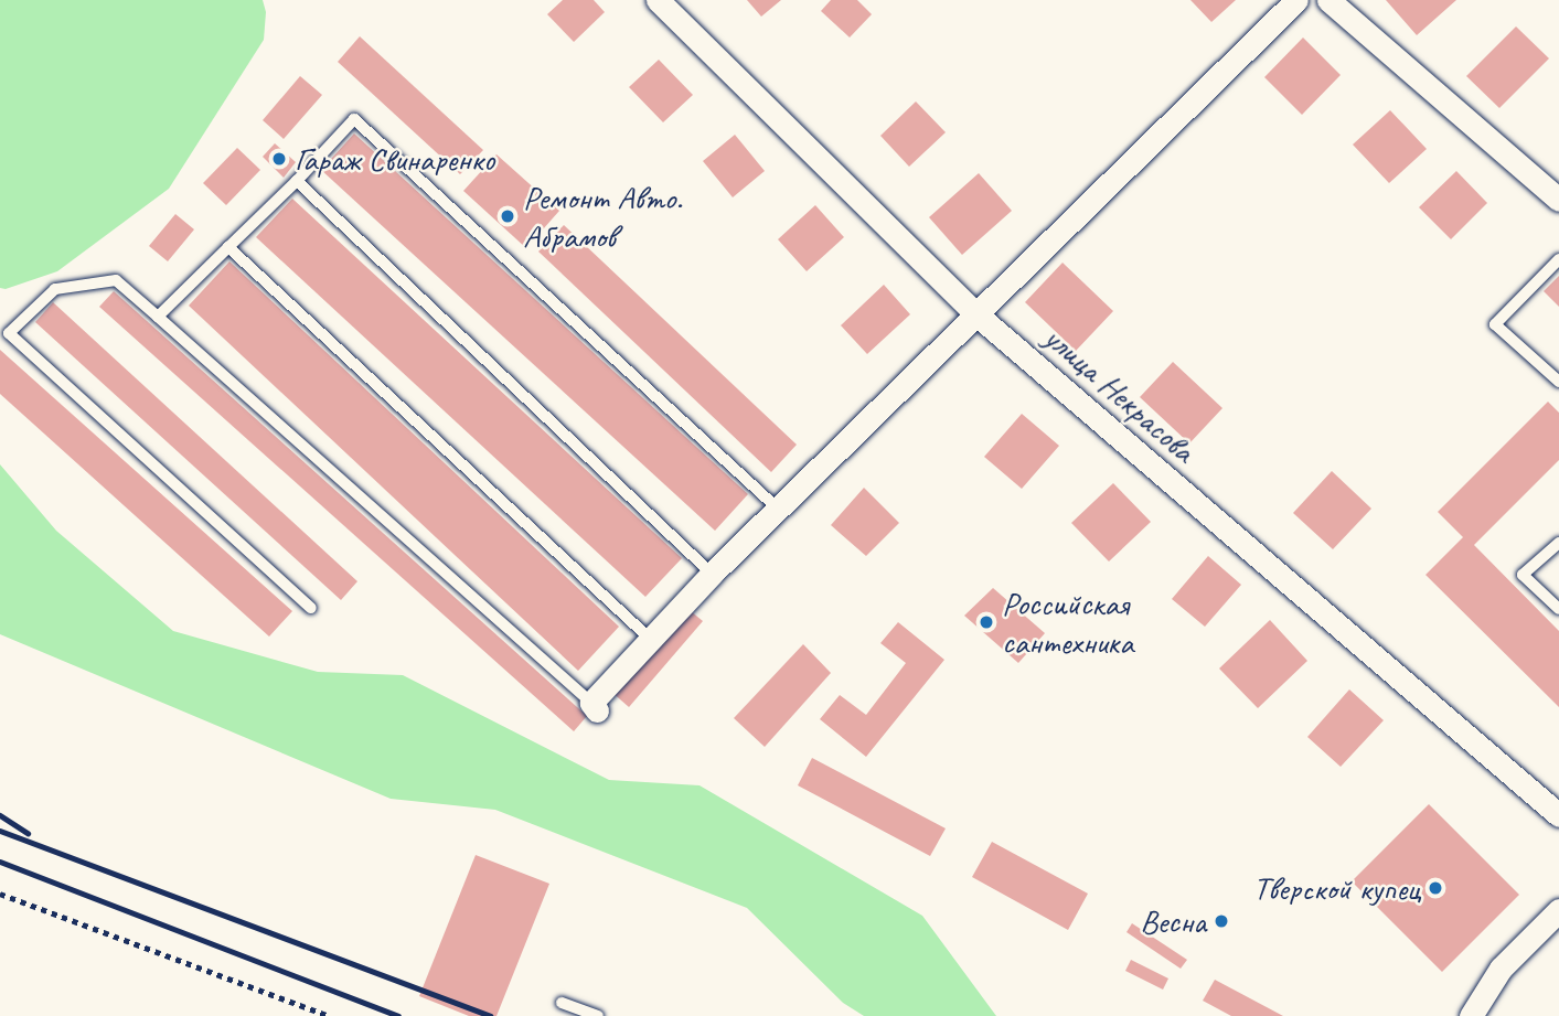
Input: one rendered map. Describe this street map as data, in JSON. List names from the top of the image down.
{
  "streets": {
    "street": ["улица Некрасова"]
  },
  "places": [
    "Гараж Свинаренко",
    "Ремонт Авто. Абрамов",
    "Российская сантехника",
    "Тверской купец",
    "Весна"
  ]
}
